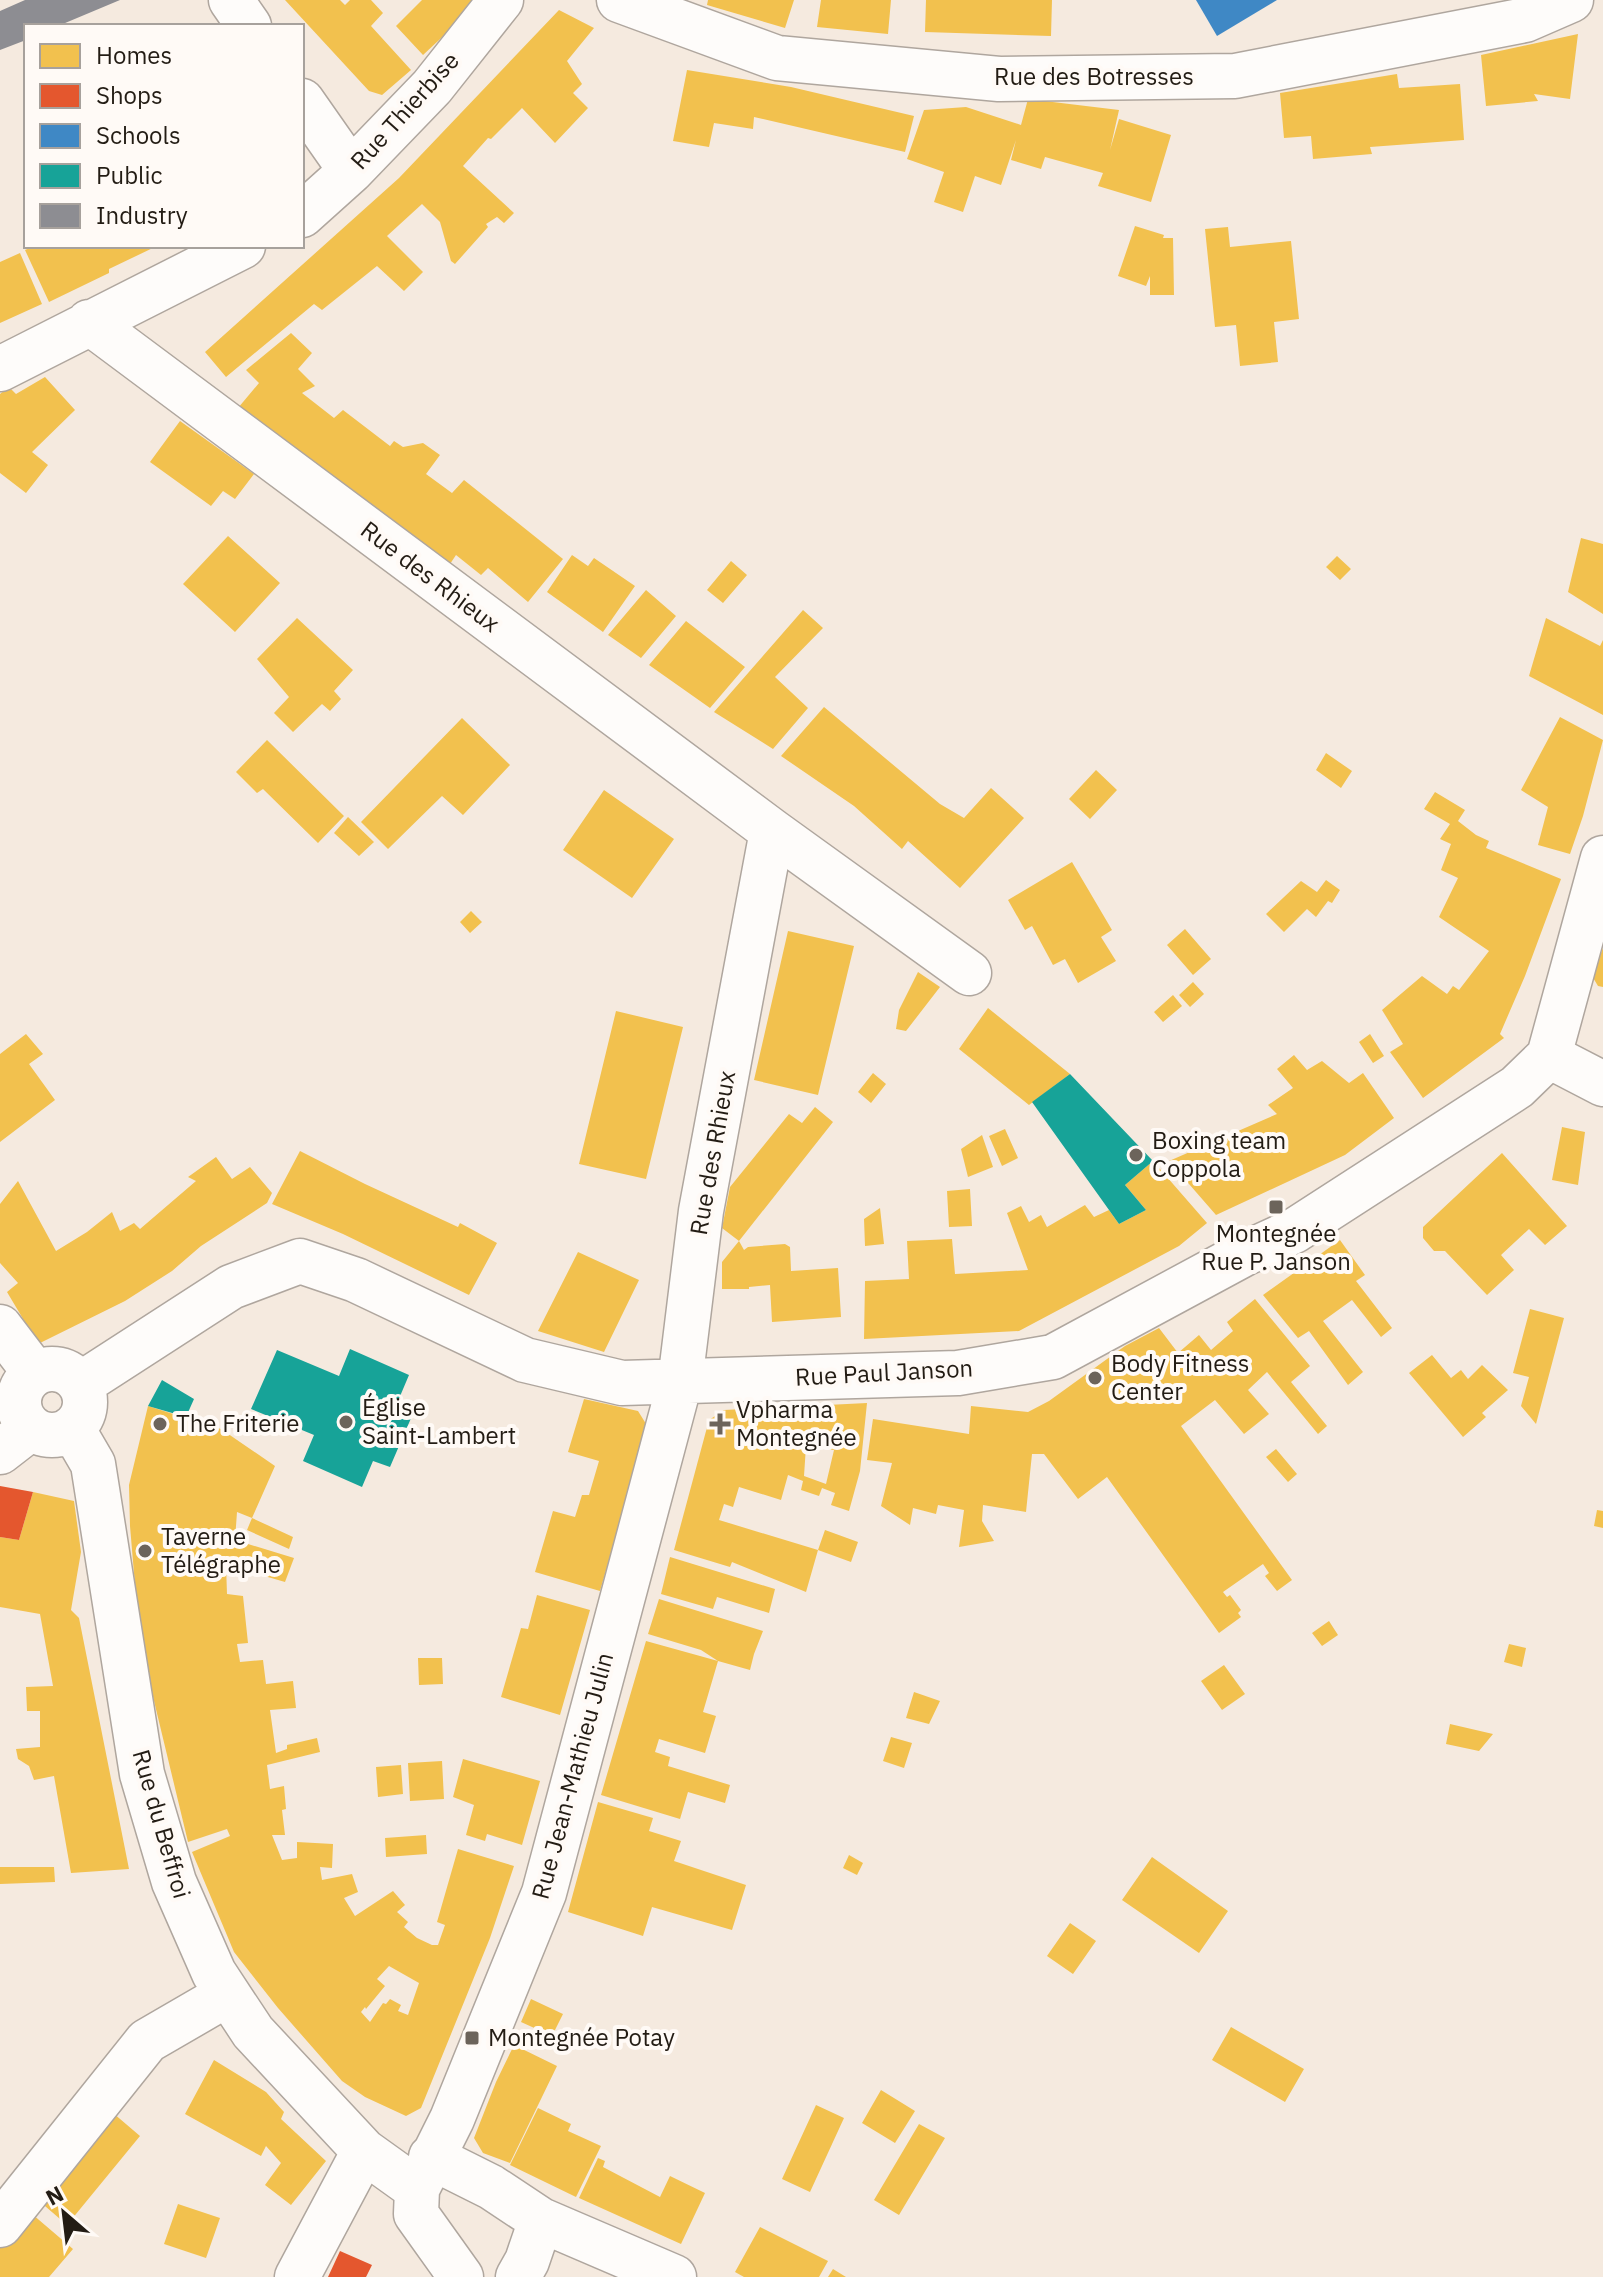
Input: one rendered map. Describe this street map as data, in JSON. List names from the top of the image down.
{
  "streets": {
    "street": [
      "Rue des Botresses",
      "Rue Thierbise",
      "Rue des Rhieux",
      "Rue Paul Janson",
      "Rue Jean-Mathieu Julin",
      "Rue du Beffroi"
    ]
  },
  "crossings": [
    ["Rue des Rhieux", "Rue Paul Janson"],
    ["Rue des Rhieux", "Rue Jean-Mathieu Julin"],
    ["Rue Paul Janson", "Rue Jean-Mathieu Julin"],
    ["Rue Paul Janson", "Rue du Beffroi"],
    ["Rue Jean-Mathieu Julin", "Rue du Beffroi"]
  ],
  "places": {
    "other": [
      "Boxing team Coppola",
      "Body Fitness Center",
      "Église Saint-Lambert",
      "The Friterie",
      "Taverne Télégraphe"
    ],
    "transit": ["Montegnée Rue P. Janson", "Montegnée Potay"],
    "health": ["Vpharma Montegnée"]
  },
  "legend": [
    "Homes",
    "Shops",
    "Schools",
    "Public",
    "Industry"
  ],
  "north": "top left"
}
